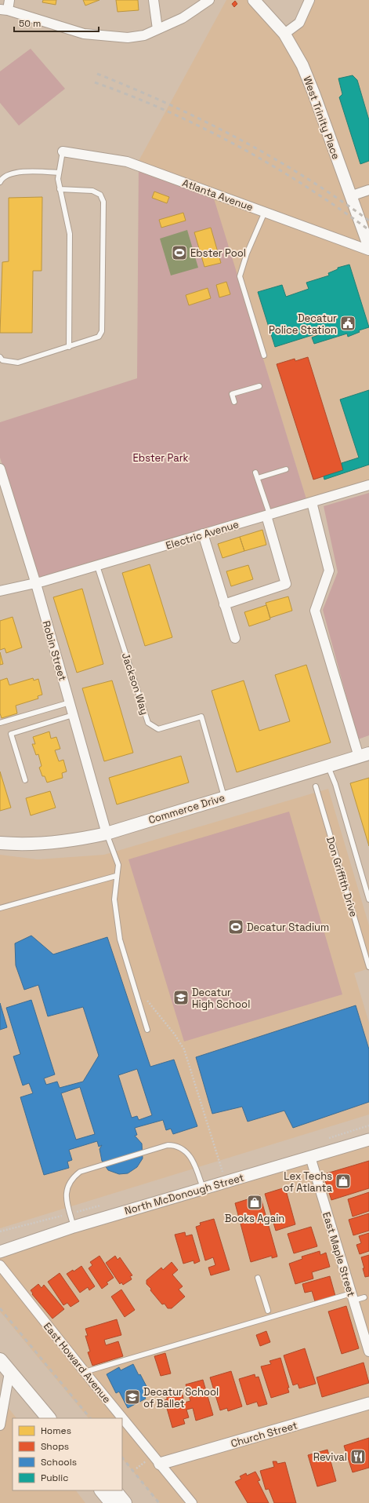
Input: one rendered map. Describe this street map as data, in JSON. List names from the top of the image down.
{
  "streets": {
    "main road": ["Commerce Drive"],
    "street": [
      "West Trinity Place",
      "Atlanta Avenue",
      "Electric Avenue",
      "Robin Street",
      "North McDonough Street",
      "East Maple Street",
      "East Howard Avenue",
      "Church Street"
    ],
    "lane": ["Jackson Way", "Don Griffith Drive"]
  },
  "crossings": [
    ["Electric Avenue", "Robin Street"],
    ["Electric Avenue", "Jackson Way"],
    ["Robin Street", "Commerce Drive"],
    ["Jackson Way", "Commerce Drive"],
    ["North McDonough Street", "East Maple Street"],
    ["East Howard Avenue", "Church Street"]
  ],
  "parks": ["Ebster Park"],
  "places": {
    "sports": ["Ebster Pool", "Decatur Stadium"],
    "public building": ["Decatur Police Station"],
    "school or university": ["Decatur High School", "Decatur School of Ballet"],
    "shop": ["Lex Techs of Atlanta", "Books Again"],
    "restaurant": ["Revival"]
  },
  "legend": [
    "Homes",
    "Shops",
    "Schools",
    "Public"
  ],
  "scale_bar": "50 m"
}
